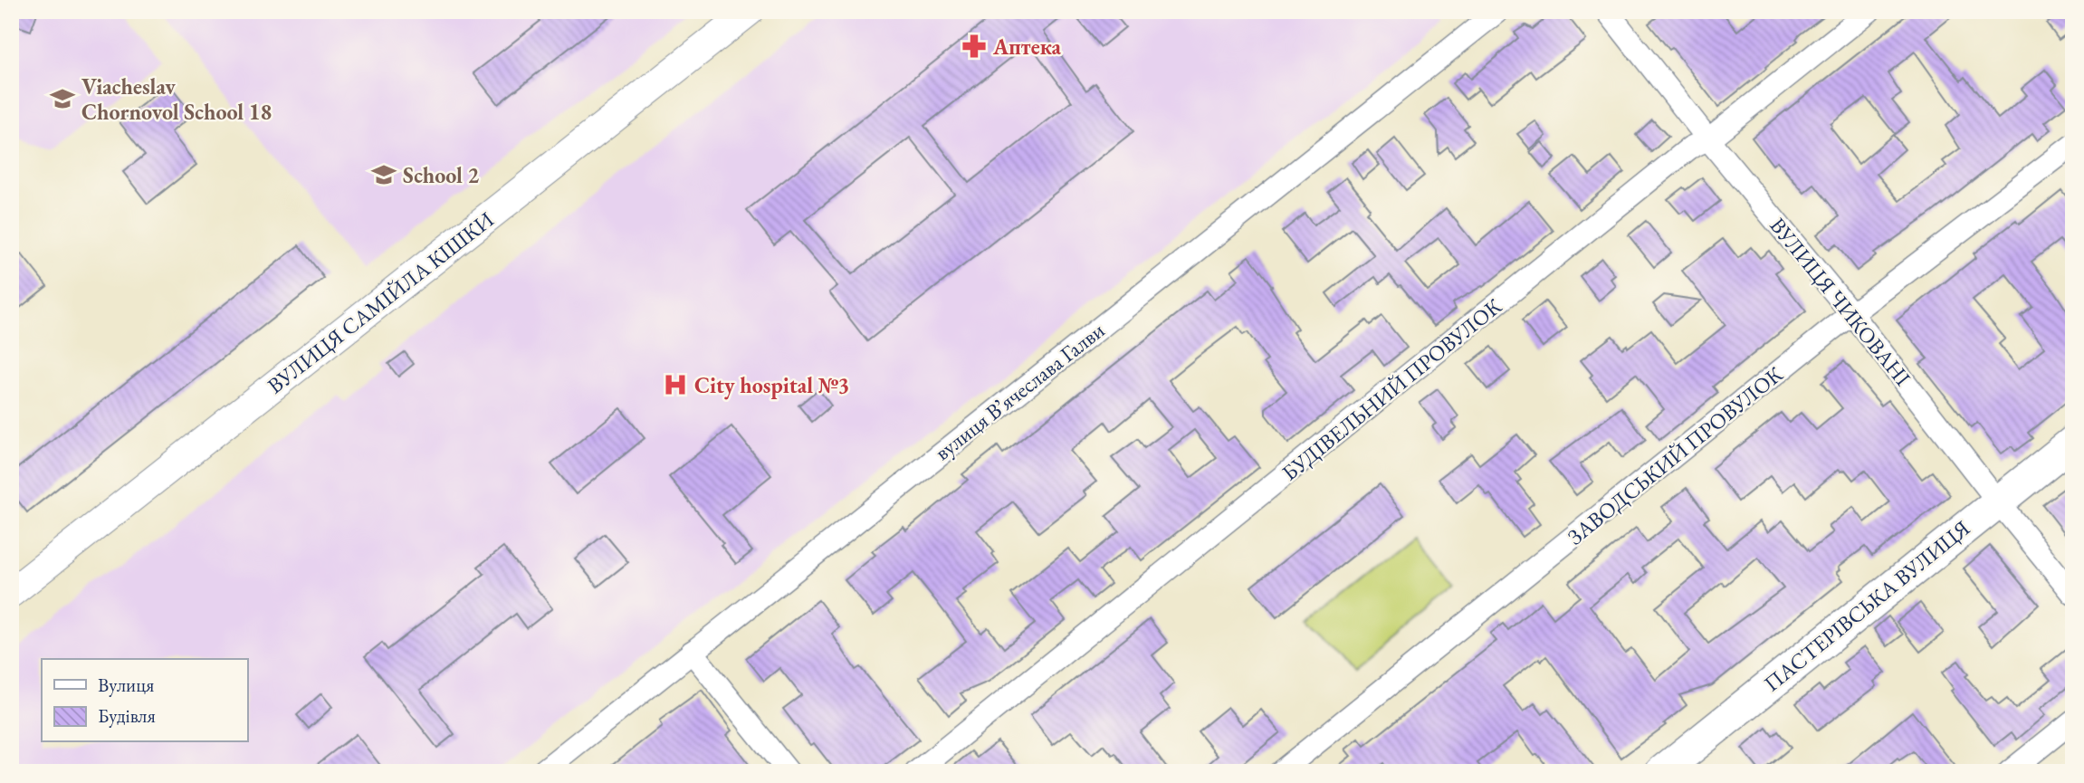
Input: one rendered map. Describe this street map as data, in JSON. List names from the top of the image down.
{
  "streets": {
    "main road": ["ПАСТЕРІВСЬКА ВУЛИЦЯ"],
    "street": [
      "ВУЛИЦЯ ЧИКОВАНІ",
      "ВУЛИЦЯ САМІЙЛА КІШКИ",
      "БУДІВЕЛЬНИЙ ПРОВУЛОК",
      "вулиця Вʼячеслава Галви",
      "ЗАВОДСЬКИЙ ПРОВУЛОК"
    ]
  },
  "crossings": [
    ["ВУЛИЦЯ ЧИКОВАНІ", "БУДІВЕЛЬНИЙ ПРОВУЛОК"],
    ["ВУЛИЦЯ ЧИКОВАНІ", "ЗАВОДСЬКИЙ ПРОВУЛОК"],
    ["ВУЛИЦЯ ЧИКОВАНІ", "ПАСТЕРІВСЬКА ВУЛИЦЯ"]
  ],
  "places": {
    "pharmacy": ["Аптека"],
    "school or university": ["Viacheslav Chornovol School 18", "School 2"],
    "hospital": ["City hospital №3"]
  },
  "legend": ["Вулиця", "Будівля"]
}
